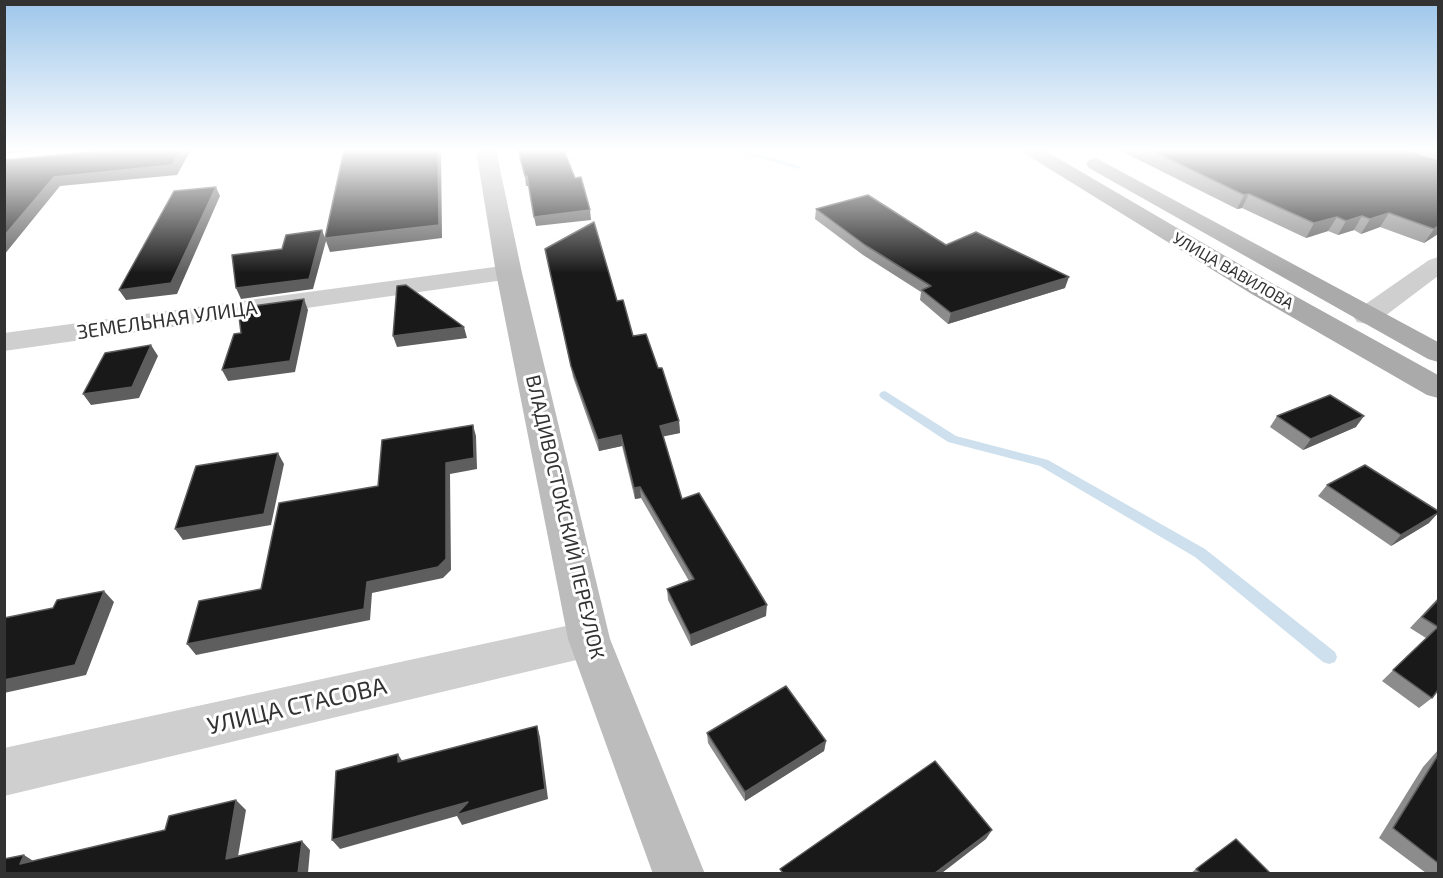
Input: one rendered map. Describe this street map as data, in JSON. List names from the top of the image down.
{
  "streets": {
    "main road": ["УЛИЦА ВАВИЛОВА"],
    "street": ["ЗЕМЕЛЬНАЯ УЛИЦА", "ВЛАДИВОСТОКСКИЙ ПЕРЕУЛОК", "УЛИЦА СТАСОВА"]
  },
  "crossings": [
    ["ЗЕМЕЛЬНАЯ УЛИЦА", "ВЛАДИВОСТОКСКИЙ ПЕРЕУЛОК"],
    ["ВЛАДИВОСТОКСКИЙ ПЕРЕУЛОК", "УЛИЦА СТАСОВА"]
  ]
}
